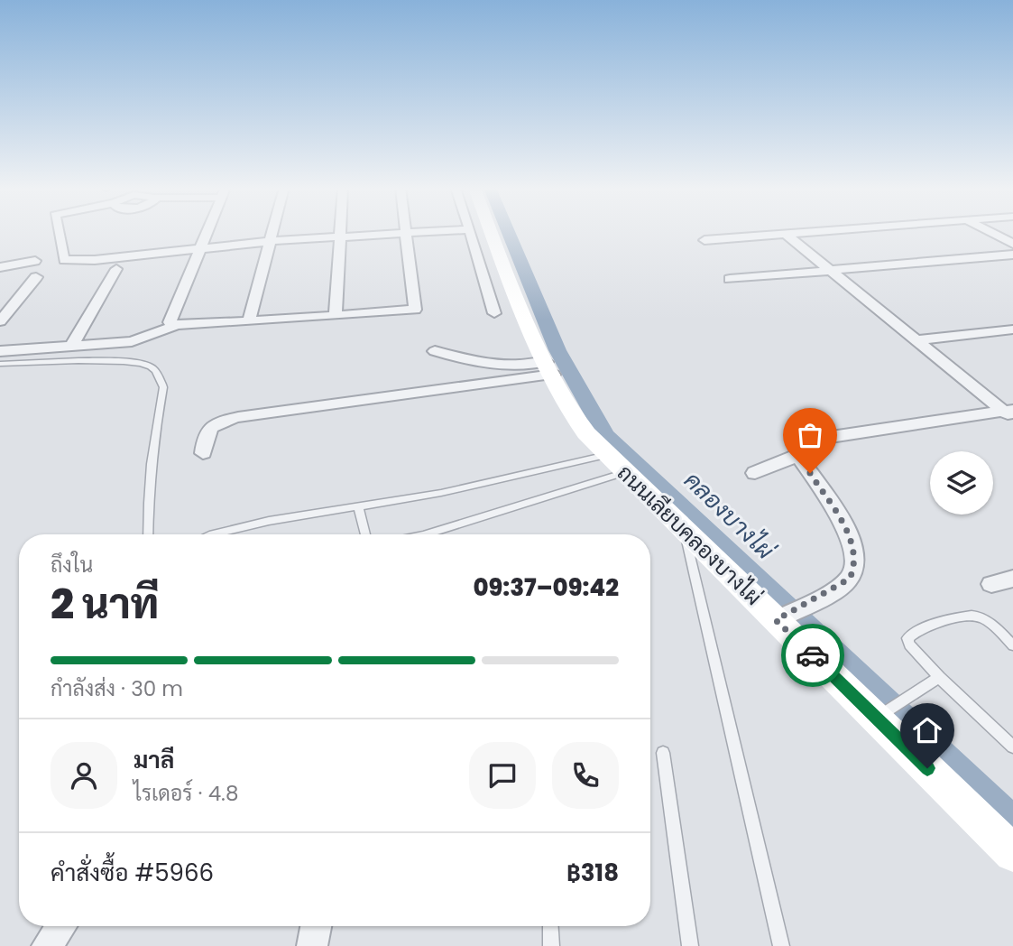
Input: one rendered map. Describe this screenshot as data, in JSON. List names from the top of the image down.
{
  "streets": {
    "street": ["ถนนเลียบคลองบางไผ่"]
  },
  "water": ["คลองบางไผ่"],
  "page": {
    "heading": ["2 นาที", "ถึงใน", "09:37–09:42"],
    "panel": [
      "มาลี",
      "ไรเดอร์ · 4.8",
      "คำสั่งซื้อ #5966",
      "฿318"
    ],
    "bar": "กำลังส่ง · 30 m"
  }
}
